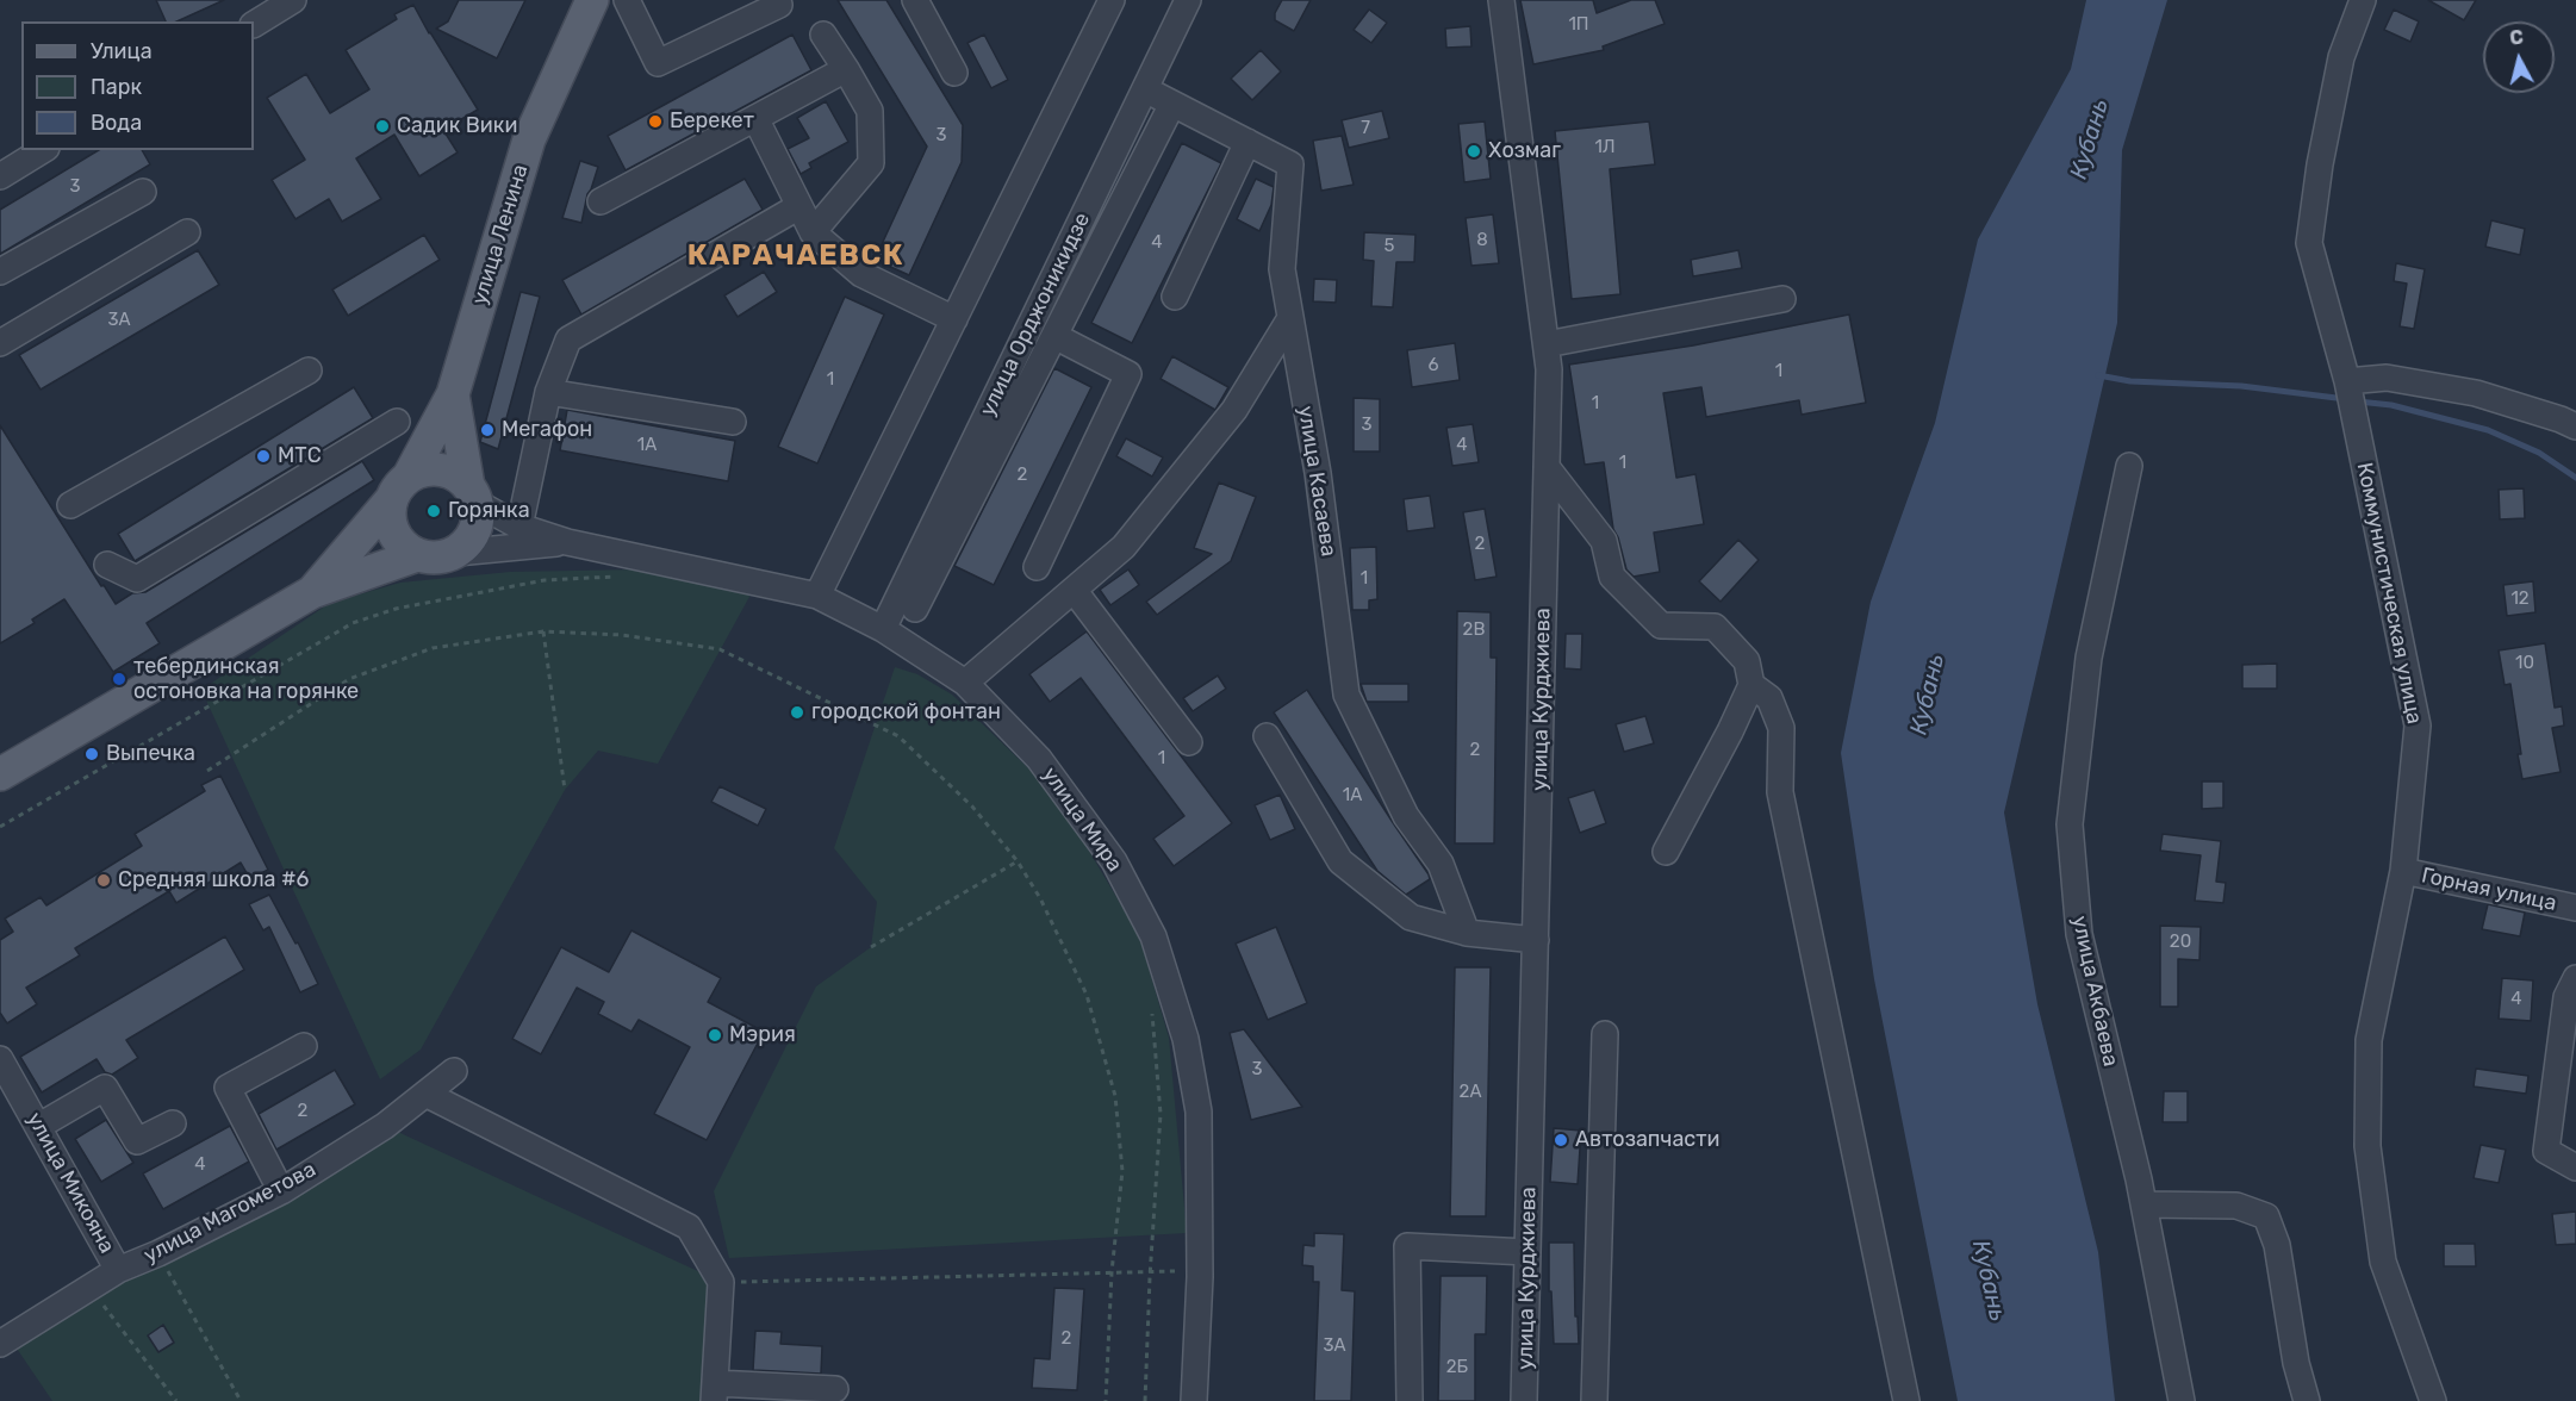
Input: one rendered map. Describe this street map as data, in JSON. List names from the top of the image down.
{
  "streets": {
    "main road": ["улица Ленина"],
    "street": [
      "улица Орджоникидзе",
      "улица Касаева",
      "Коммунистическая улица",
      "улица Курджиева",
      "улица Мира",
      "Горная улица",
      "улица Акбаева",
      "улица Микояна",
      "улица Магометова"
    ]
  },
  "crossings": [
    ["улица Ленина", "улица Мира"],
    ["улица Орджоникидзе", "улица Касаева"],
    ["улица Орджоникидзе", "улица Мира"],
    ["Коммунистическая улица", "Горная улица"],
    ["улица Микояна", "улица Магометова"]
  ],
  "districts": ["КАРАЧАЕВСК"],
  "water": ["Кубань"],
  "places": [
    "Берекет",
    "Садик Вики",
    "Хозмаг",
    "Мегафон",
    "МТС",
    "Горянка",
    "тебердинская остоновка на горянке",
    "городской фонтан",
    "Выпечка",
    "Средняя школа #6",
    "Мэрия",
    "Автозапчасти"
  ],
  "house_numbers": [
    "1П",
    "7",
    "3",
    "1Л",
    "3",
    "8",
    "4",
    "5",
    "3А",
    "6",
    "1",
    "1",
    "1",
    "3",
    "1А",
    "4",
    "1",
    "2",
    "2",
    "1",
    "12",
    "2В",
    "10",
    "2",
    "1",
    "1А",
    "20",
    "4",
    "3",
    "2А",
    "2",
    "4",
    "2",
    "3А",
    "2Б"
  ],
  "legend": ["Улица", "Парк", "Вода"],
  "north": "top"
}
